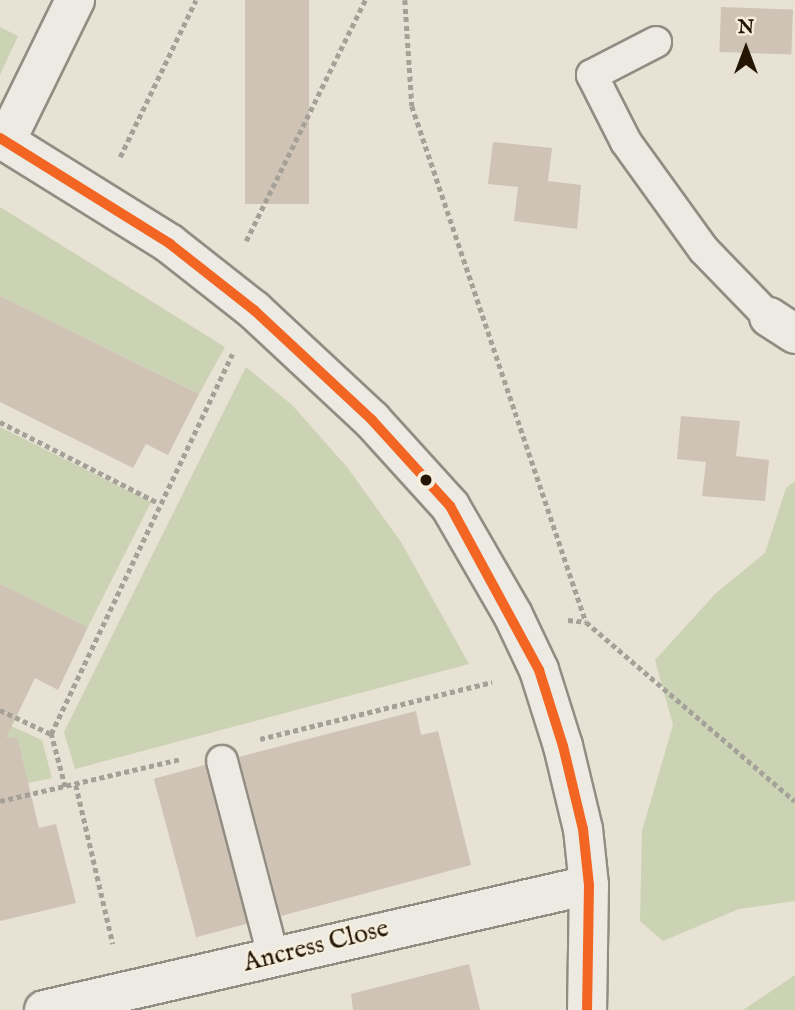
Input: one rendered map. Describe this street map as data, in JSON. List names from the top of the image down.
{
  "streets": {
    "street": ["Ancress Close"]
  },
  "north": "top"
}
